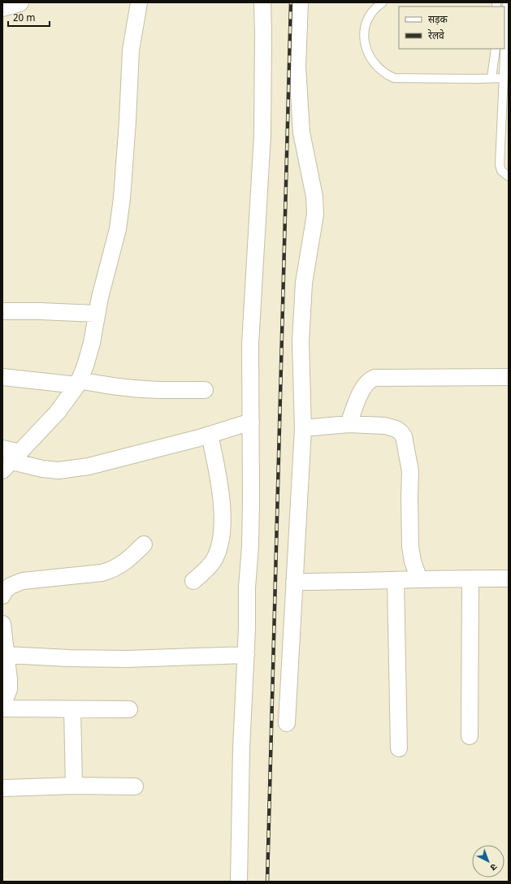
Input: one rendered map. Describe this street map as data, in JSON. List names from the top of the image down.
{
  "legend": ["सड़क", "रेलवे"],
  "scale_bar": "20 m",
  "north": "bottom right"
}
